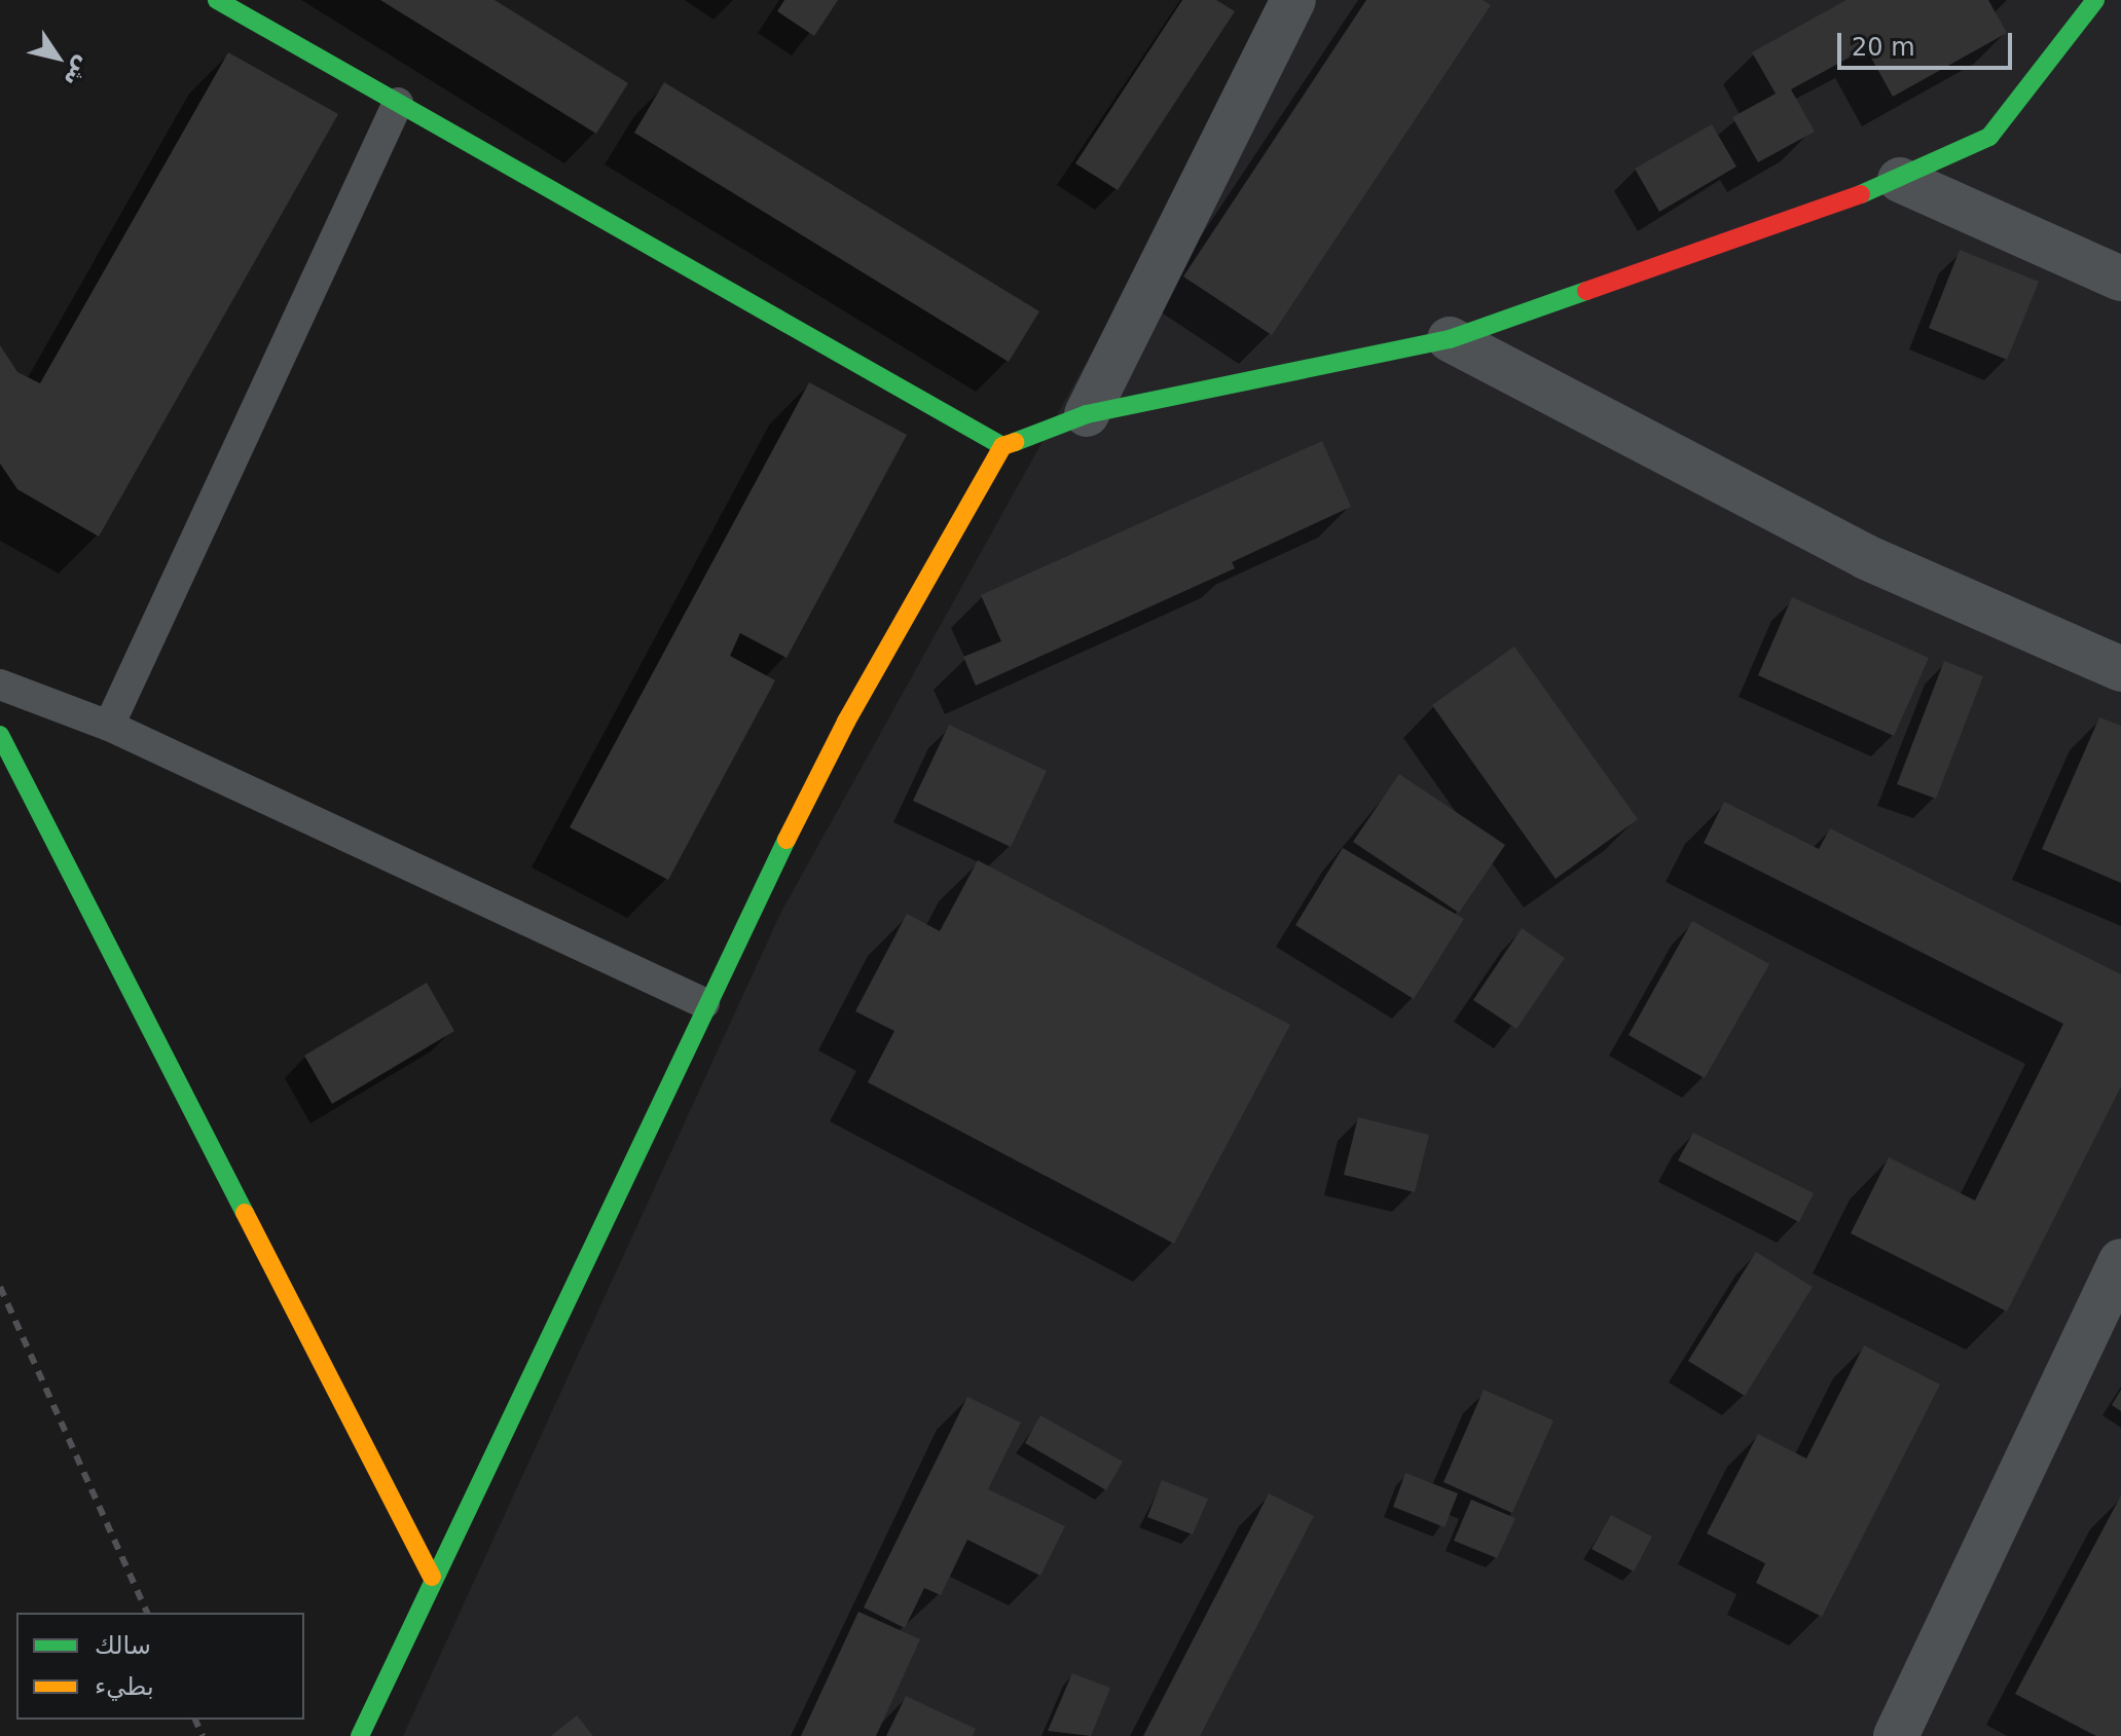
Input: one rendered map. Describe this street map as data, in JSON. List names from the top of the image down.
{
  "legend": ["سالك", "بطيء"],
  "scale_bar": "20 m",
  "north": "bottom right"
}
